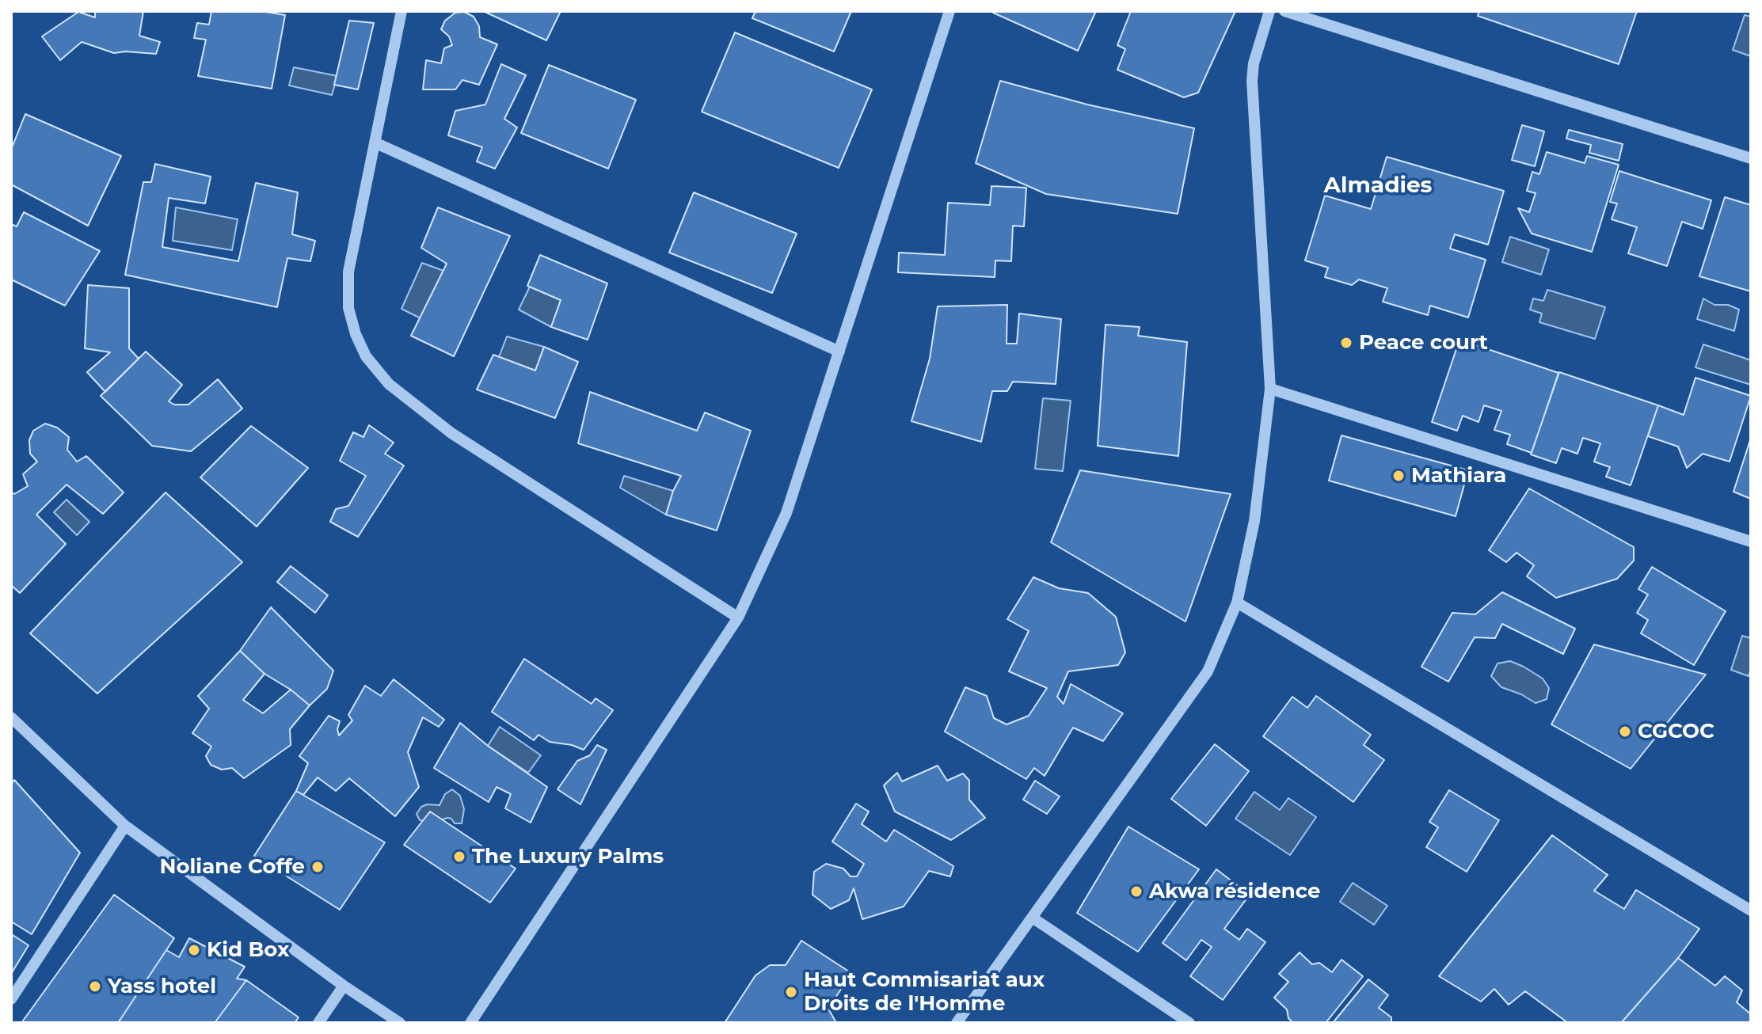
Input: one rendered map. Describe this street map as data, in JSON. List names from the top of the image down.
{
  "districts": ["Almadies"],
  "places": [
    "Peace court",
    "Mathiara",
    "CGCOC",
    "The Luxury Palms",
    "Noliane Coffe",
    "Akwa résidence",
    "Kid Box",
    "Yass hotel",
    "Haut Commisariat aux Droits de l'Homme"
  ]
}
